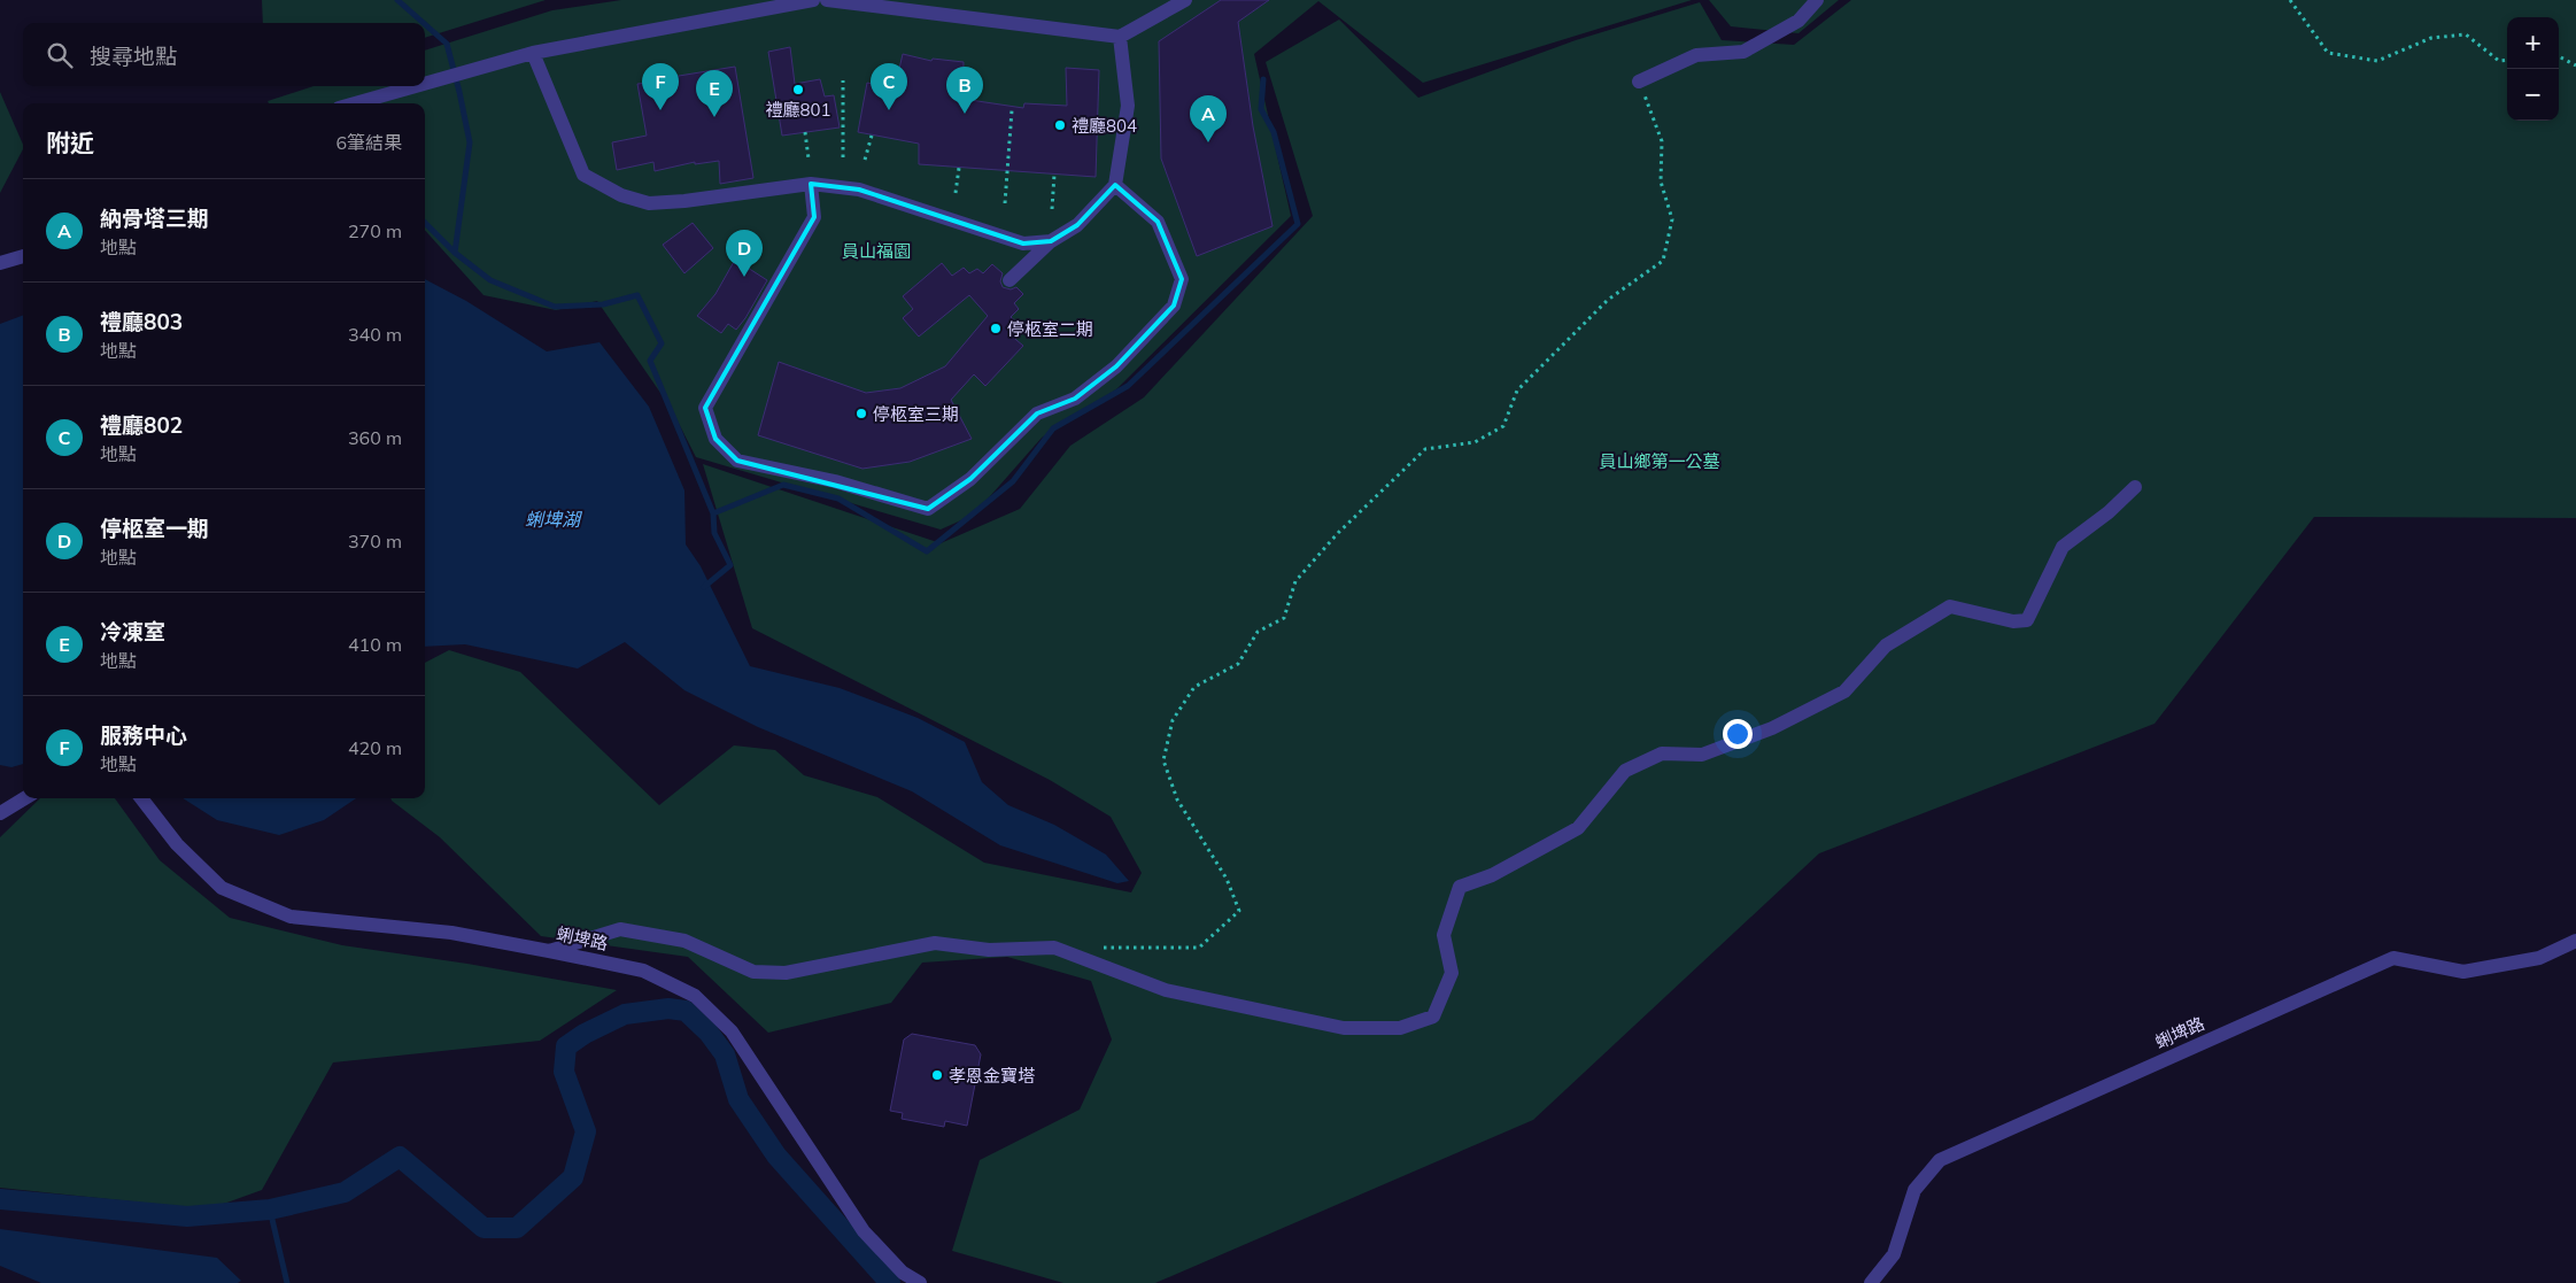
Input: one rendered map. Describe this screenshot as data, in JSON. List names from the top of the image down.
{
  "streets": {
    "street": ["蜊埤路"]
  },
  "water": ["蜊埤湖"],
  "parks": ["員山福園", "員山鄉第一公墓"],
  "places": [
    "禮廳801",
    "禮廳804",
    "停柩室二期",
    "停柩室三期",
    "孝恩金寶塔"
  ],
  "page": {
    "map_buttons": ["+", "−"],
    "search": "搜尋地點",
    "pins": [
      "C",
      "F",
      "B",
      "E",
      "A",
      "D"
    ],
    "heading": ["附近", "6筆結果"],
    "list": [
      {
        "mark": "A",
        "name": "納骨塔三期",
        "note": "地點",
        "value": "270 m"
      },
      {
        "mark": "B",
        "name": "禮廳803",
        "note": "地點",
        "value": "340 m"
      },
      {
        "mark": "C",
        "name": "禮廳802",
        "note": "地點",
        "value": "360 m"
      },
      {
        "mark": "D",
        "name": "停柩室一期",
        "note": "地點",
        "value": "370 m"
      },
      {
        "mark": "E",
        "name": "冷凍室",
        "note": "地點",
        "value": "410 m"
      },
      {
        "mark": "F",
        "name": "服務中心",
        "note": "地點",
        "value": "420 m"
      }
    ]
  }
}
